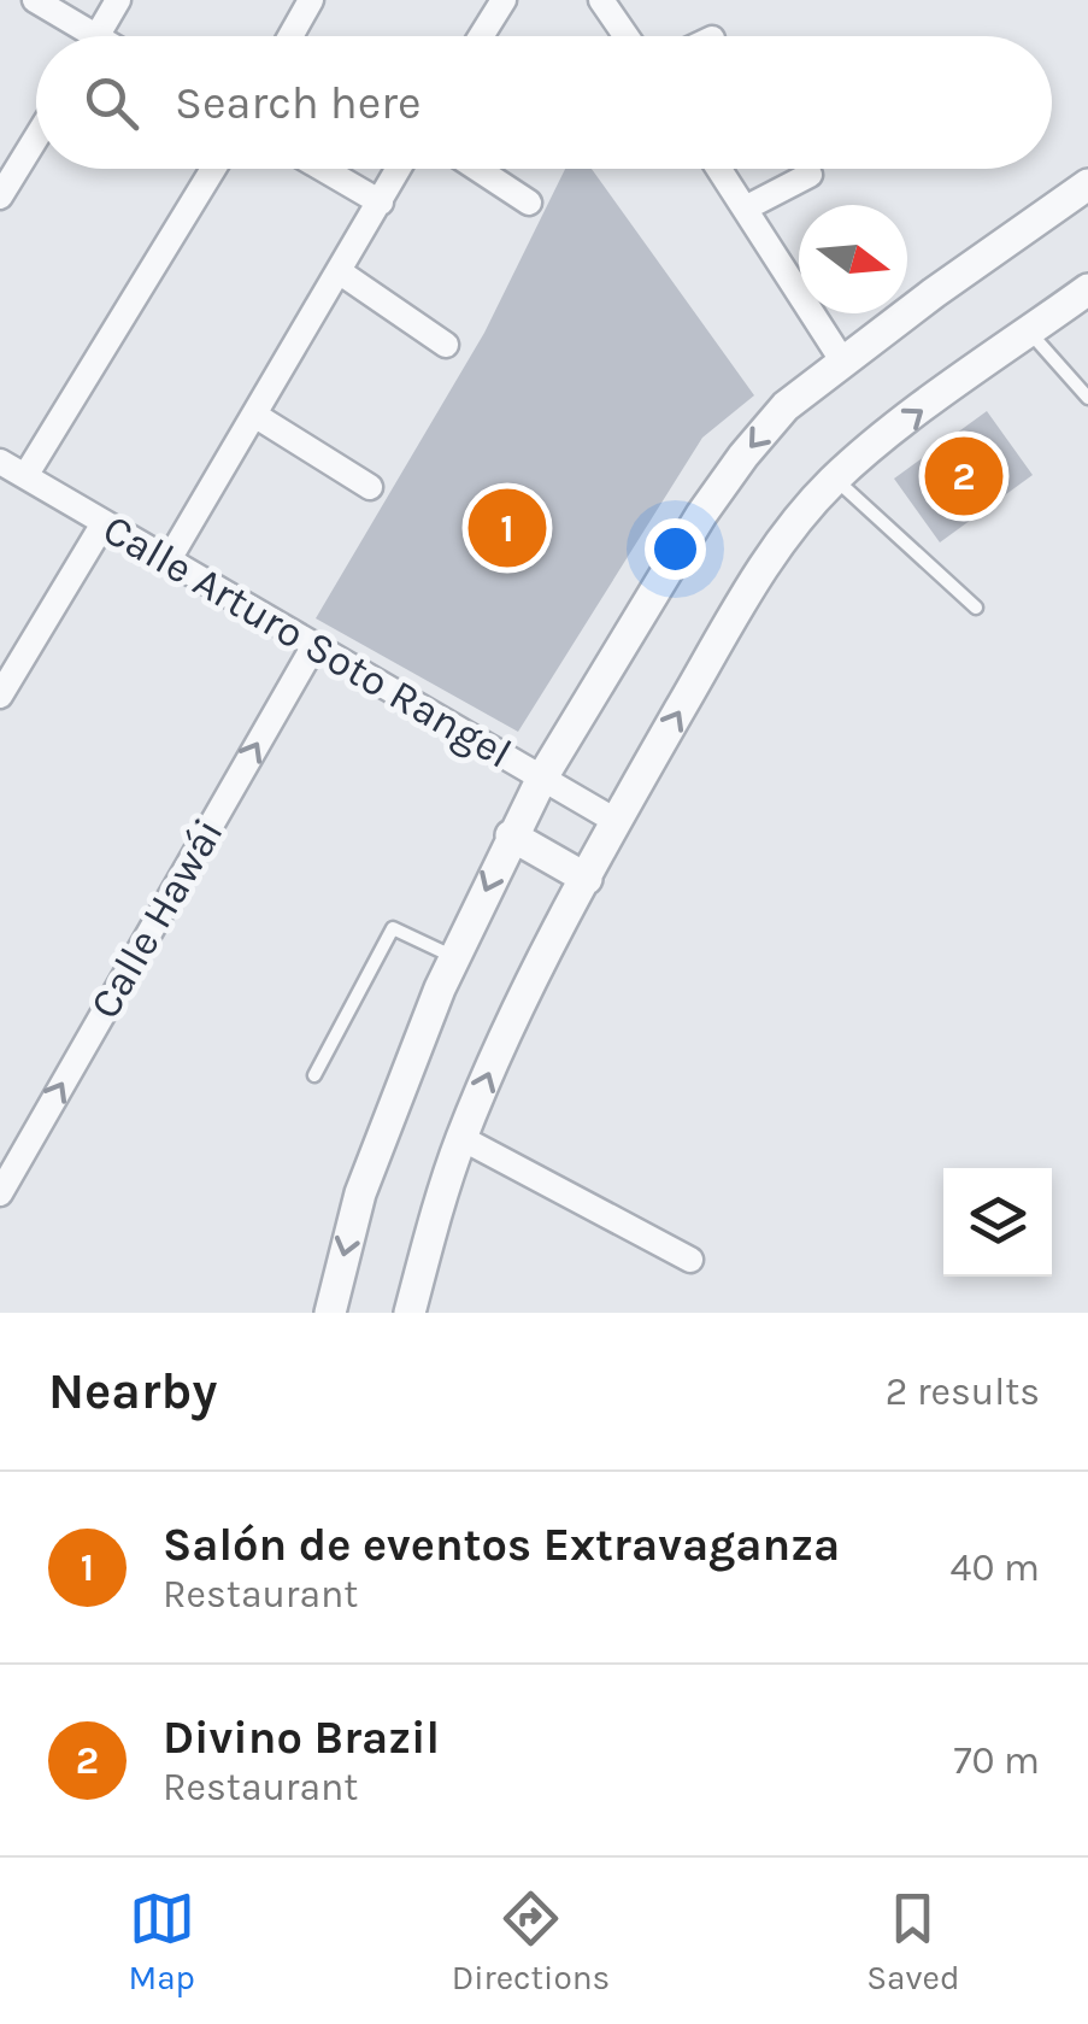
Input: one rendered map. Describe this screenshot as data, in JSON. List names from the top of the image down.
{
  "streets": {
    "street": ["Calle Arturo Soto Rangel", "Calle Hawái"]
  },
  "crossings": [
    ["Calle Arturo Soto Rangel", "Calle Hawái"]
  ],
  "one_way": ["Calle Hawái"],
  "north": "right",
  "page": {
    "search": "Search here",
    "pins": ["2", "1"],
    "heading": ["Nearby", "2 results"],
    "list": [
      {
        "mark": "1",
        "name": "Salón de eventos Extravaganza",
        "note": "Restaurant",
        "value": "40 m"
      },
      {
        "mark": "2",
        "name": "Divino Brazil",
        "note": "Restaurant",
        "value": "70 m"
      }
    ],
    "nav": ["Map", "Directions", "Saved"]
  }
}
